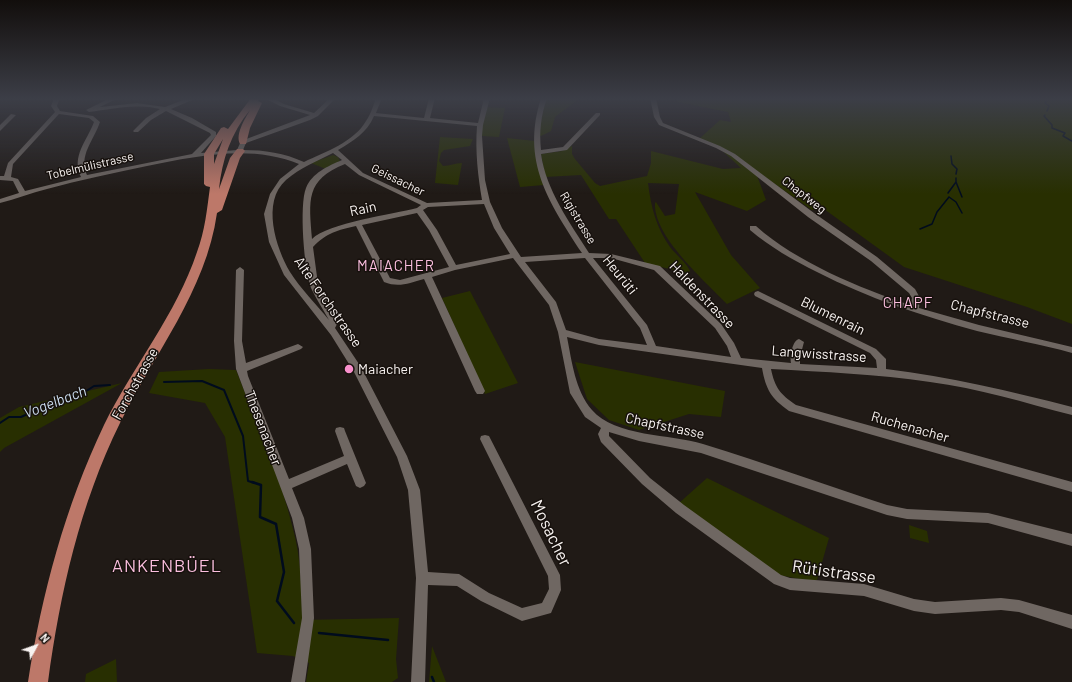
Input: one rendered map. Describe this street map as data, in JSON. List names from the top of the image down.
{
  "streets": {
    "highway": ["Forchstrasse"],
    "street": [
      "Tobelmülistrasse",
      "Geissacher",
      "Chapfweg",
      "Rain",
      "Rigistrasse",
      "Heurüti",
      "Haldenstrasse",
      "Alte Forchstrasse",
      "Chapfstrasse",
      "Blumenrain",
      "Langwisstrasse",
      "Ruchenacher",
      "Thesenacher",
      "Mosacher",
      "Rütistrasse"
    ]
  },
  "crossings": [
    ["Geissacher", "Rain"],
    ["Geissacher", "Alte Forchstrasse"],
    ["Geissacher", "Chapfstrasse"],
    ["Chapfweg", "Chapfstrasse"],
    ["Rigistrasse", "Heurüti"],
    ["Rigistrasse", "Haldenstrasse"],
    ["Heurüti", "Haldenstrasse"],
    ["Heurüti", "Chapfstrasse"],
    ["Heurüti", "Langwisstrasse"],
    ["Haldenstrasse", "Langwisstrasse"],
    ["Alte Forchstrasse", "Mosacher"],
    ["Chapfstrasse", "Langwisstrasse"],
    ["Chapfstrasse", "Rütistrasse"],
    ["Blumenrain", "Langwisstrasse"],
    ["Langwisstrasse", "Ruchenacher"]
  ],
  "districts": ["MAIACHER", "CHAPF", "ANKENBÜEL"],
  "water": ["Vogelbach"],
  "places": ["Maiacher"],
  "north": "top right"
}
